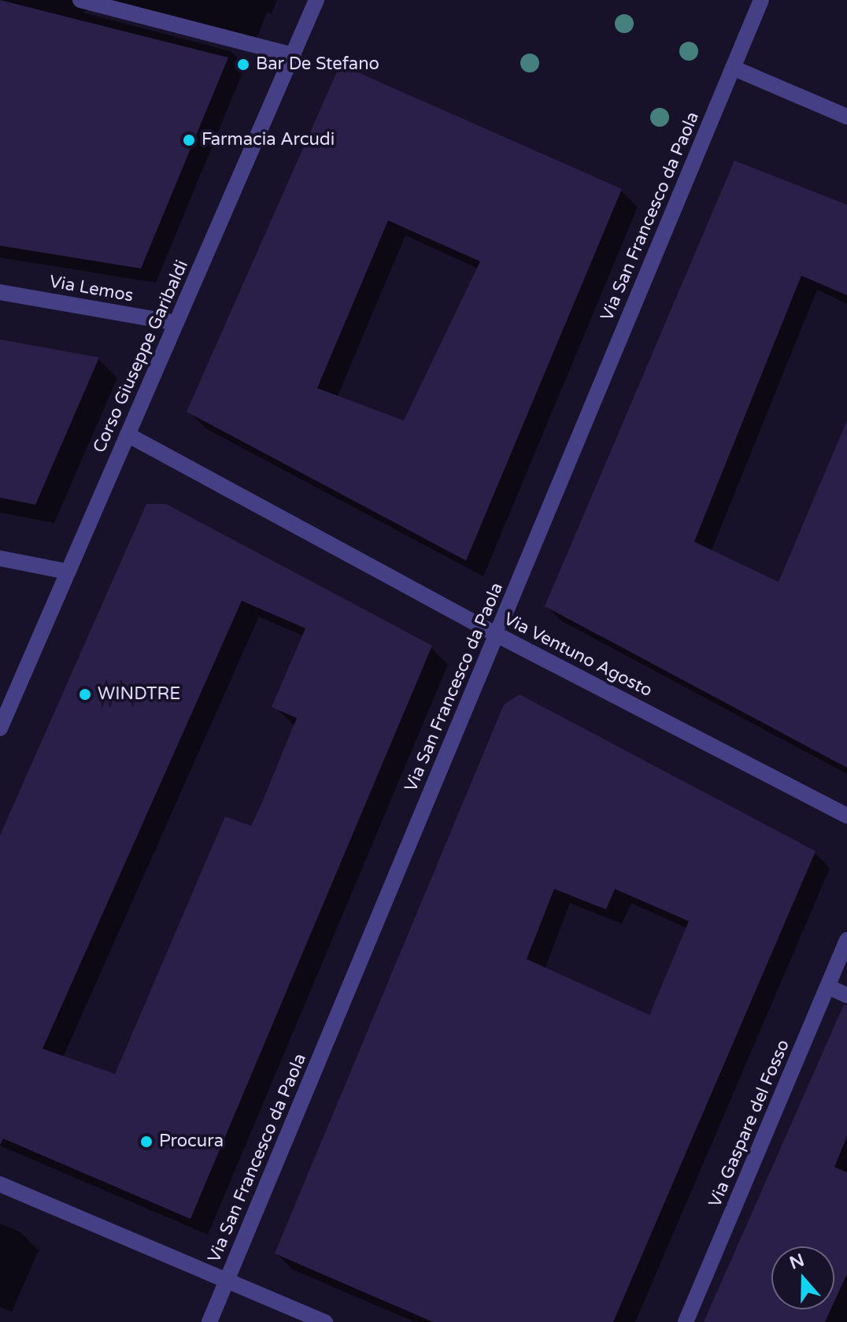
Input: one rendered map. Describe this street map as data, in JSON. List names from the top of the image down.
{
  "streets": {
    "street": [
      "Via San Francesco da Paola",
      "Via Lemos",
      "Corso Giuseppe Garibaldi",
      "Via Ventuno Agosto",
      "Via Gaspare del Fosso"
    ]
  },
  "crossings": [
    ["Via San Francesco da Paola", "Via Ventuno Agosto"],
    ["Via Lemos", "Corso Giuseppe Garibaldi"],
    ["Corso Giuseppe Garibaldi", "Via Ventuno Agosto"]
  ],
  "places": [
    "Bar De Stefano",
    "Farmacia Arcudi",
    "WINDTRE",
    "Procura"
  ],
  "north": "top"
}
